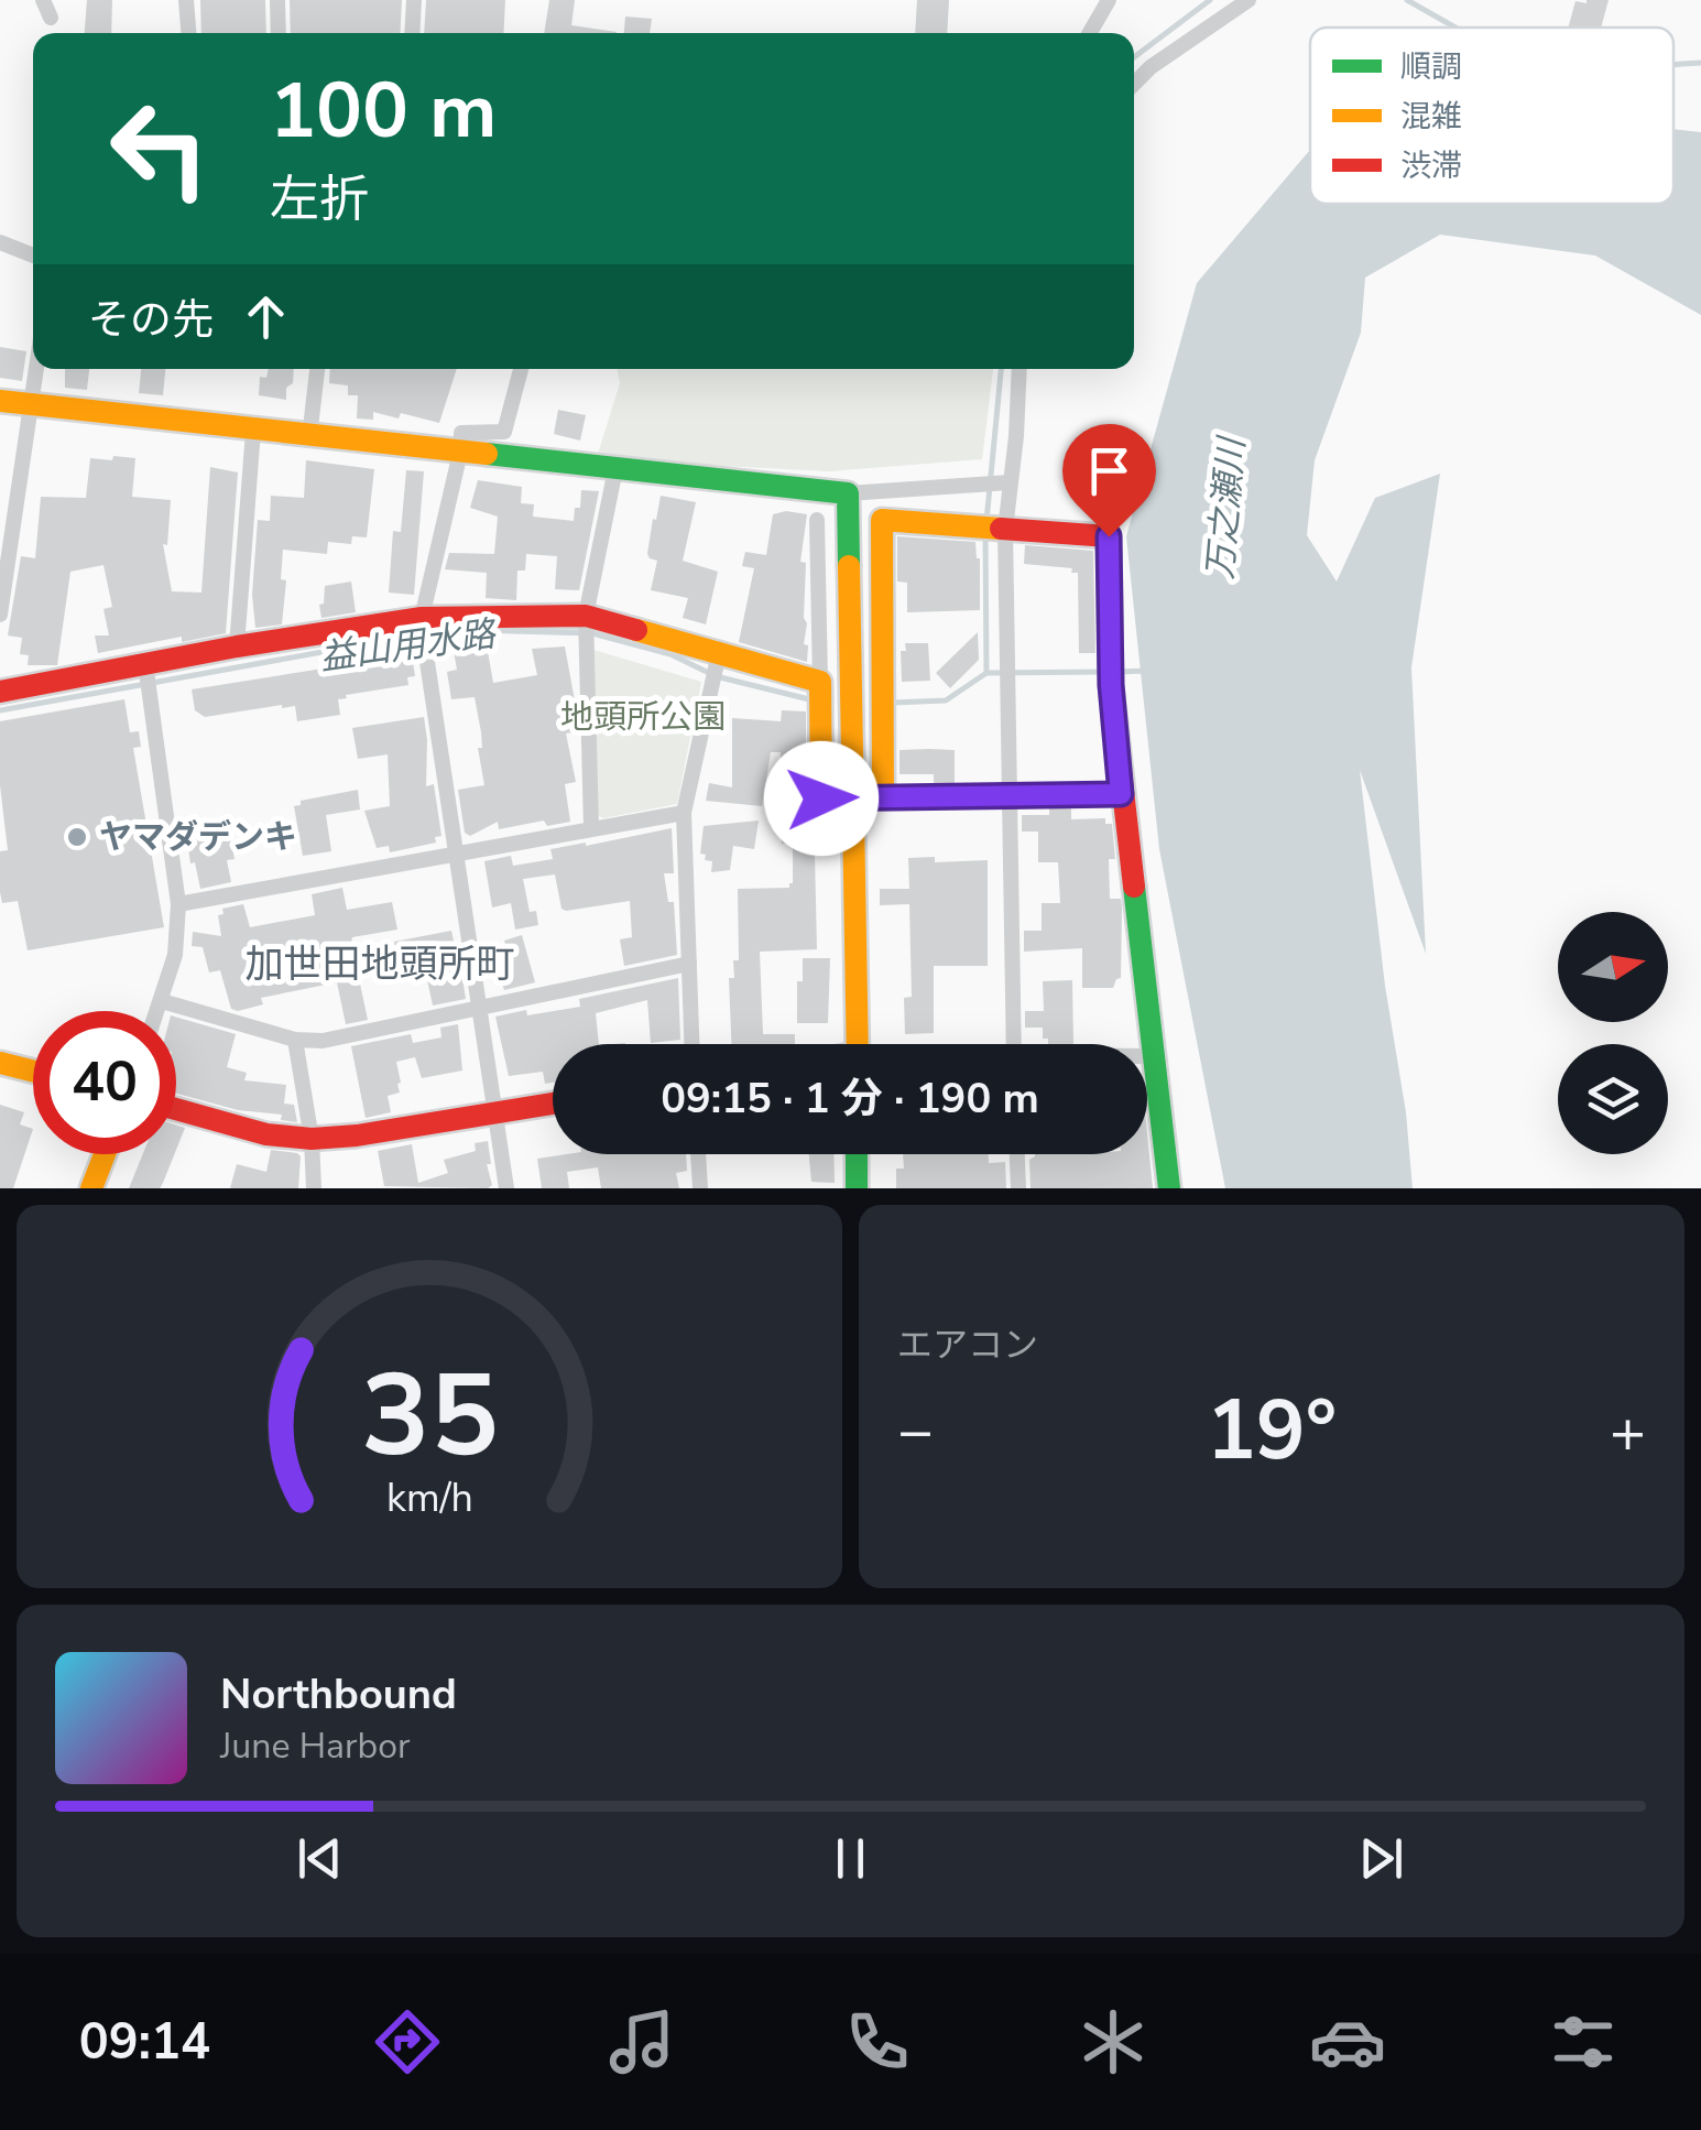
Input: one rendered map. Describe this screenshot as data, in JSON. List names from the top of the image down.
{
  "districts": ["加世田地頭所町"],
  "water": ["万之瀬川", "益山用水路"],
  "parks": ["地頭所公園"],
  "places": ["ヤマダデンキ"],
  "legend": ["順調", "混雑", "渋滞"],
  "north": "right",
  "page": {
    "turn": ["100 m", "左折"],
    "then": "その先",
    "limit": "40",
    "trip": "09:15 · 1 分 · 190 m",
    "tile": "エアコン",
    "heat": ["−", "19°", "+"],
    "song": ["Northbound", "June Harbor"],
    "tabs": "09:14",
    "gauge": ["35", "km/h"]
  }
}
